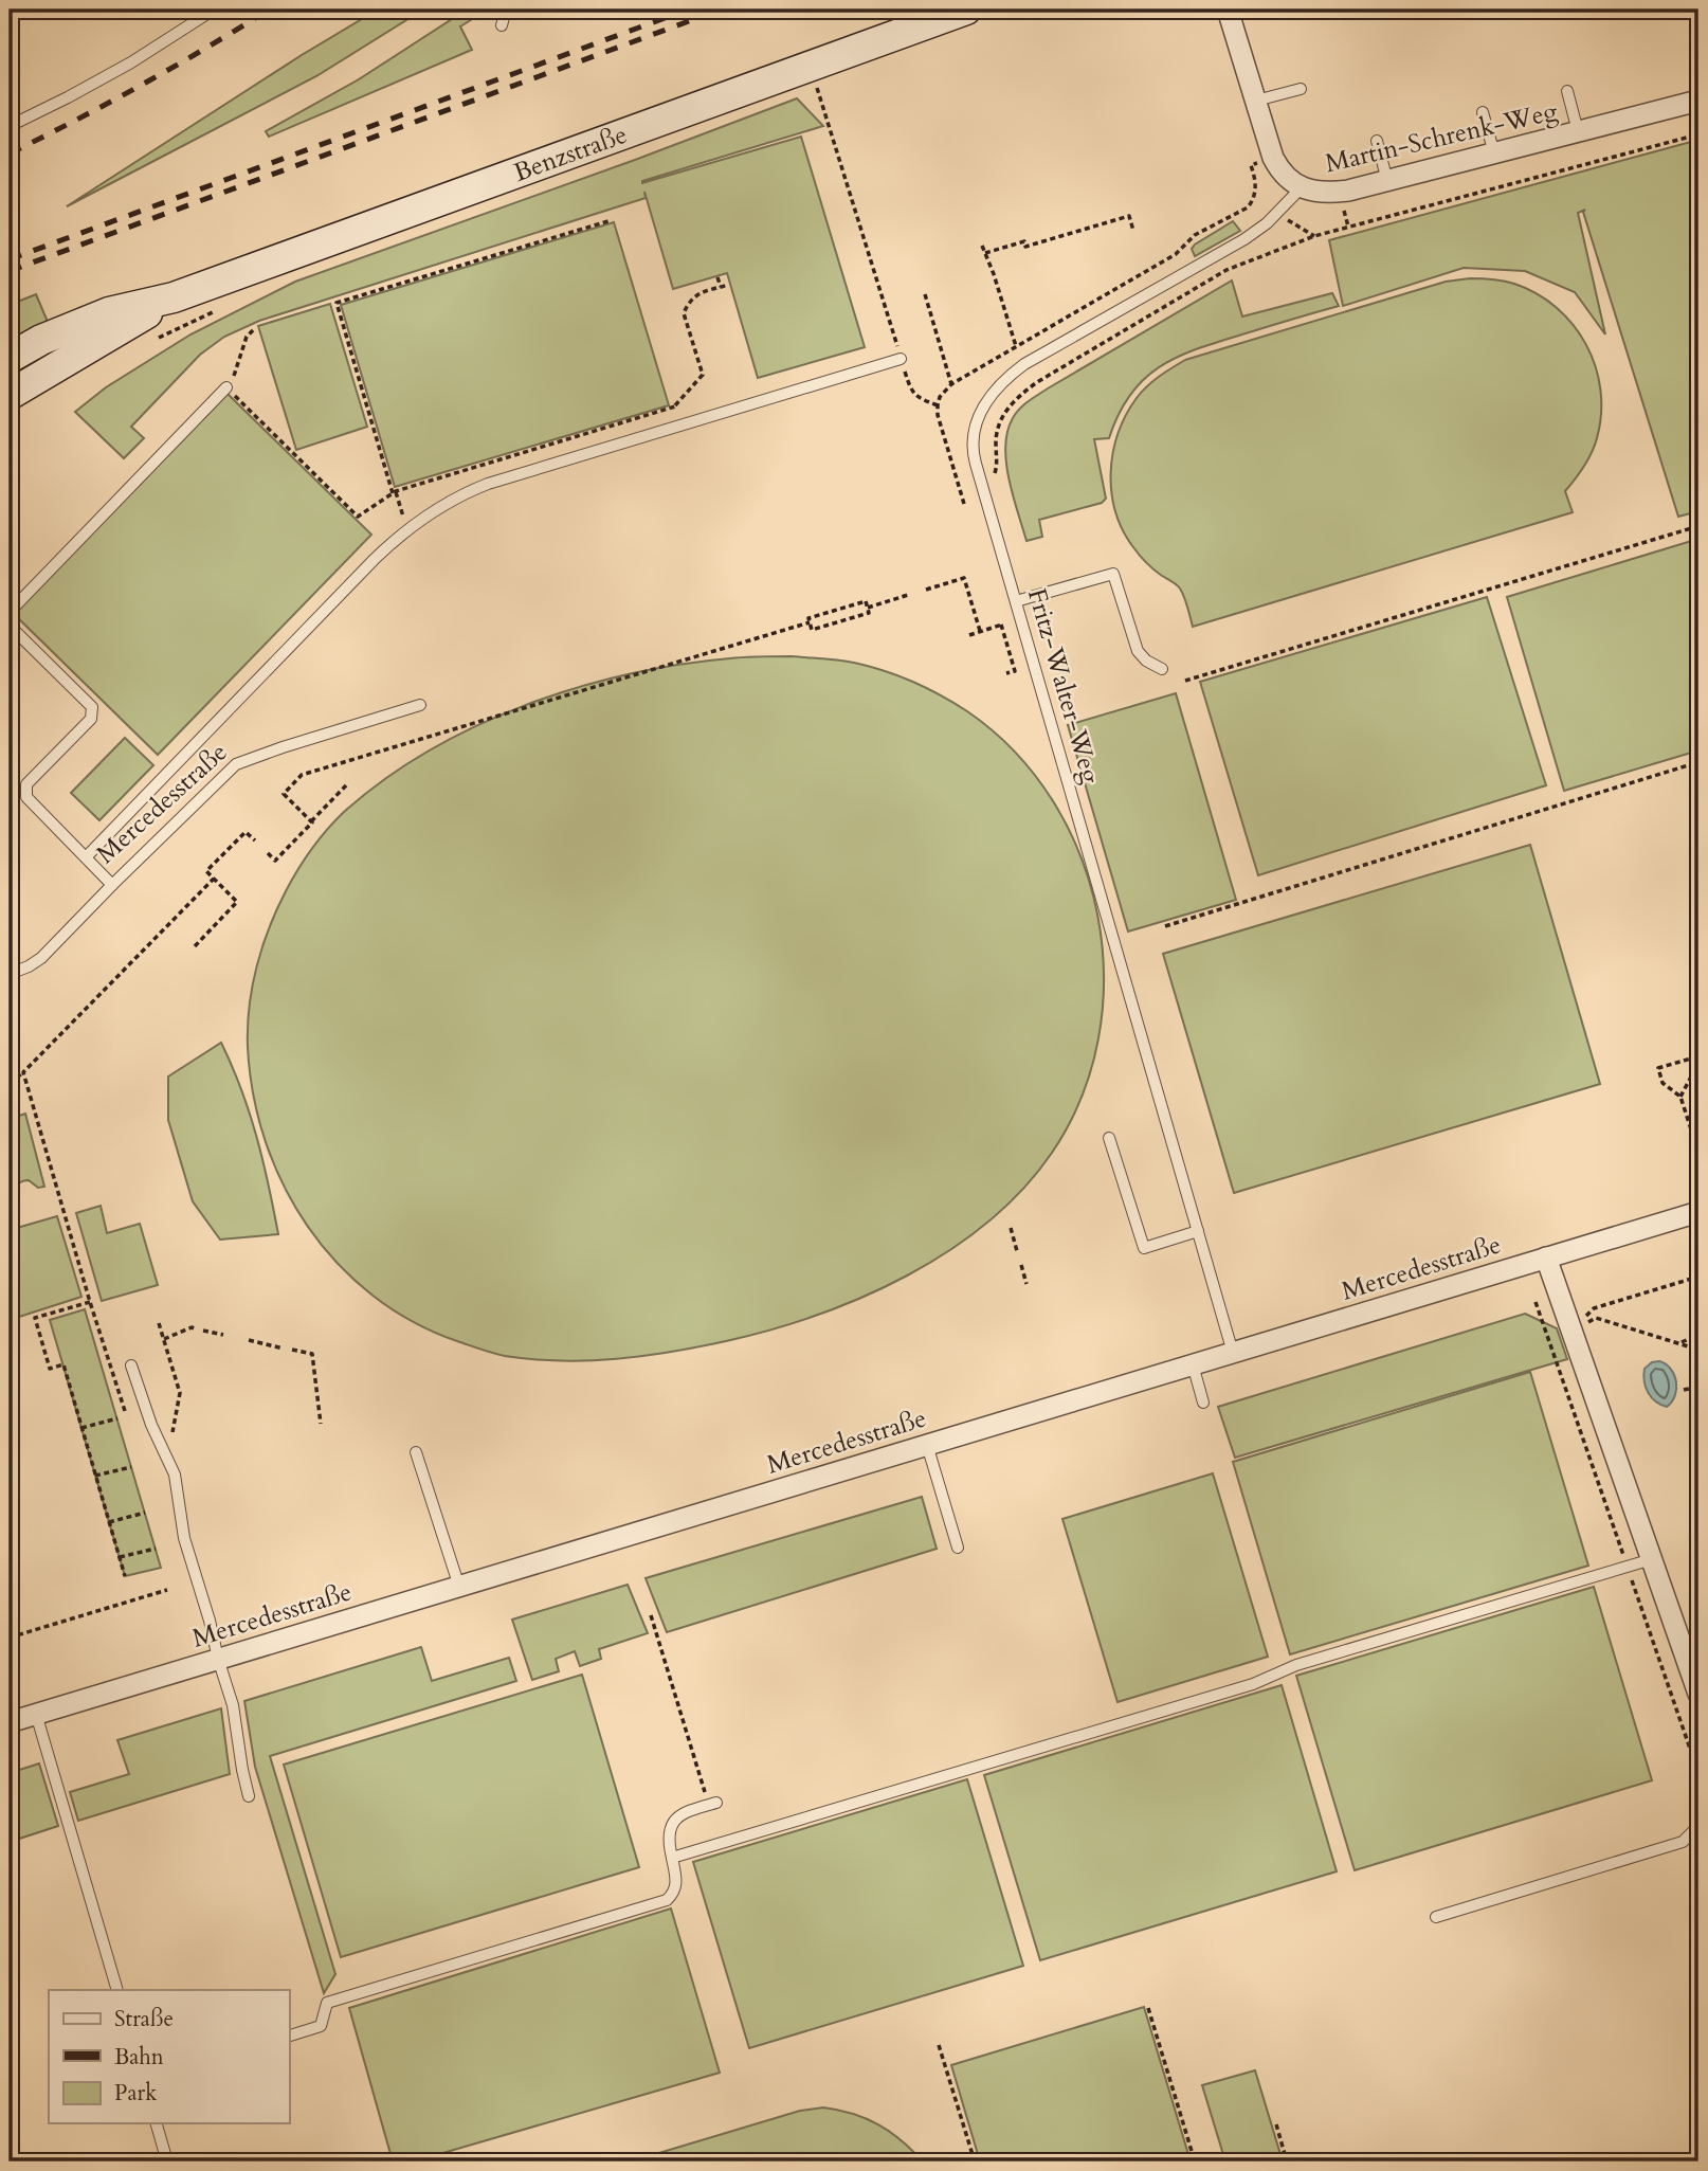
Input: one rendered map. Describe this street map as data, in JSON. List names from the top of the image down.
{
  "streets": {
    "main road": ["Benzstraße"],
    "street": ["Martin-Schrenk-Weg", "Mercedesstraße"],
    "lane": ["Fritz-Walter-Weg"]
  },
  "crossings": [
    ["Martin-Schrenk-Weg", "Fritz-Walter-Weg"],
    ["Fritz-Walter-Weg", "Mercedesstraße"]
  ],
  "legend": ["Straße", "Bahn", "Park"]
}
